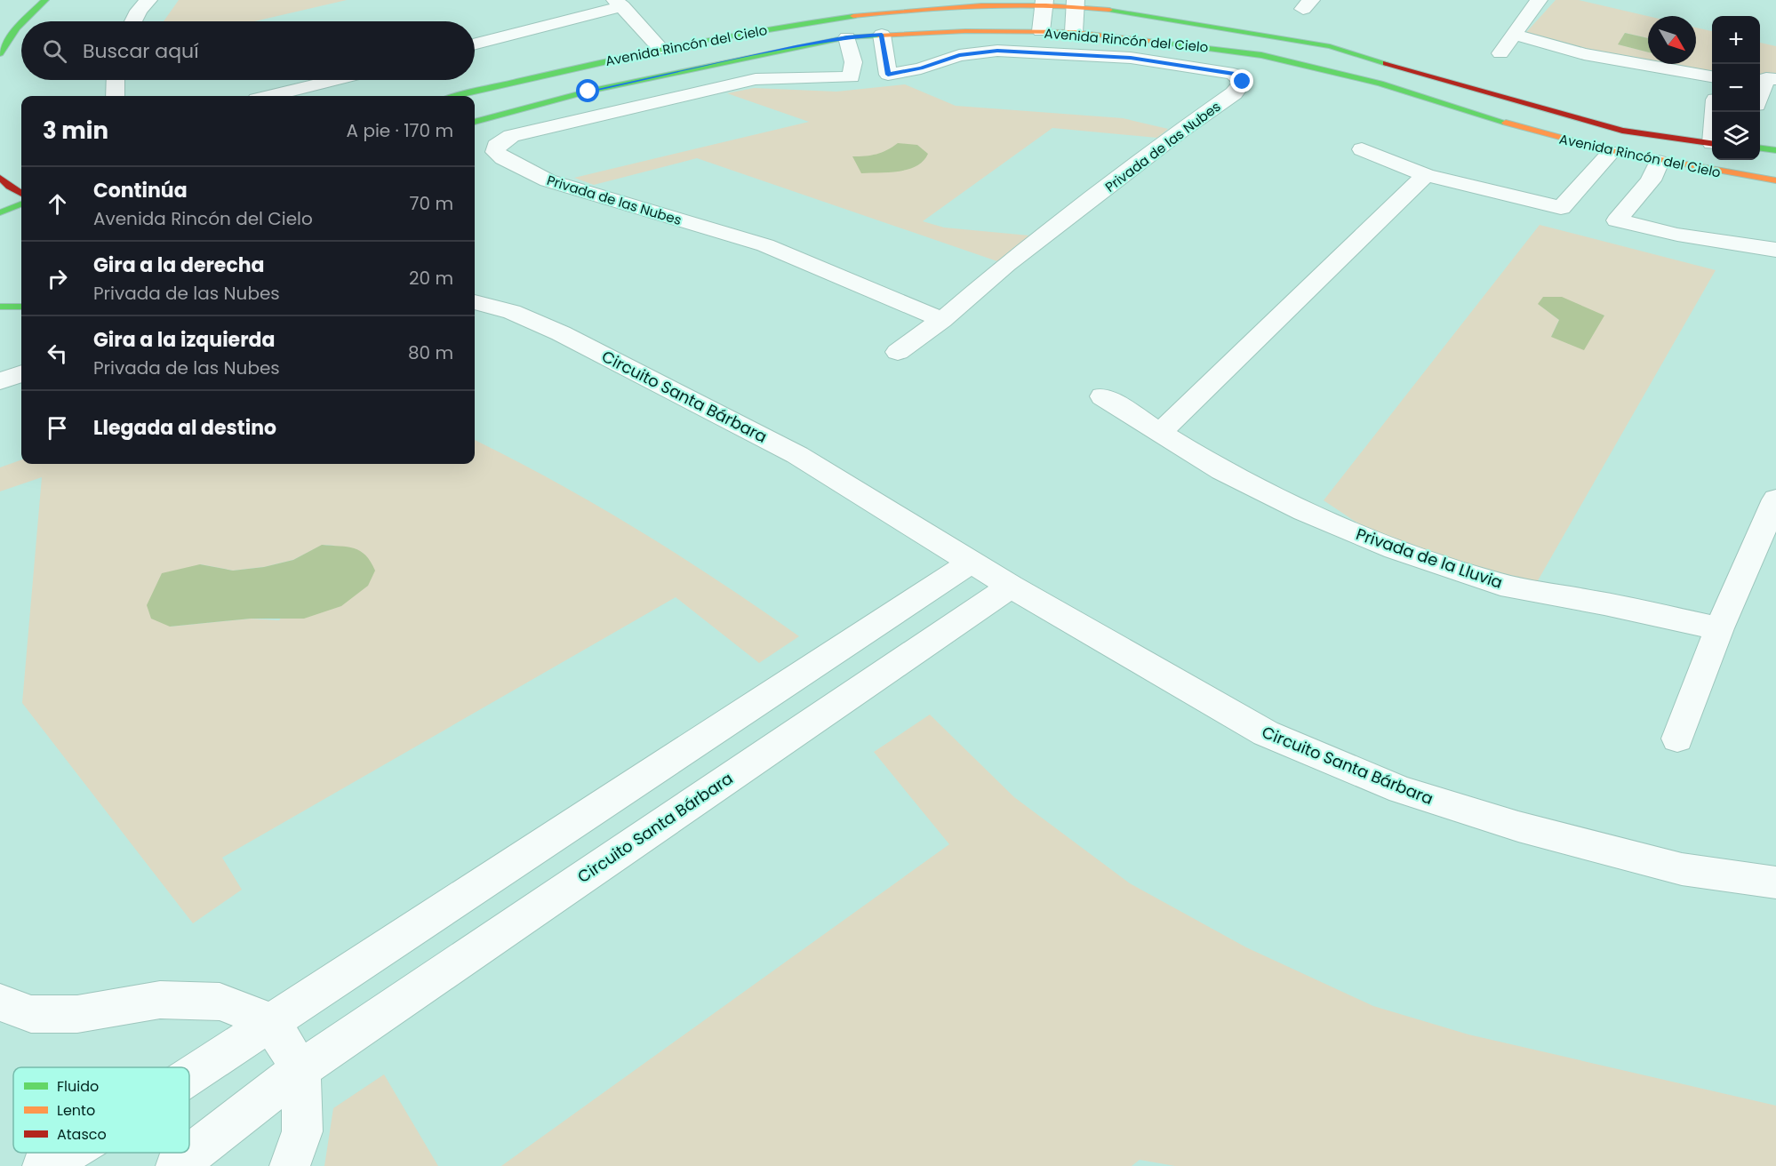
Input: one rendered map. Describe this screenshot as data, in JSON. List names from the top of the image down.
{
  "streets": {
    "street": [
      "Avenida Rincón del Cielo",
      "Privada de las Nubes",
      "Circuito Santa Bárbara",
      "Privada de la Lluvia"
    ]
  },
  "crossings": [
    ["Avenida Rincón del Cielo", "Privada de las Nubes"]
  ],
  "legend": ["Fluido", "Lento", "Atasco"],
  "north": "bottom right",
  "page": {
    "map_buttons": ["+", "−"],
    "search": "Buscar aquí",
    "heading": ["3 min", "A pie · 170 m"],
    "list": [
      ["Continúa", "Avenida Rincón del Cielo", "70 m"],
      ["Gira a la derecha", "Privada de las Nubes", "20 m"],
      ["Gira a la izquierda", "Privada de las Nubes", "80 m"],
      "Llegada al destino"
    ]
  }
}
